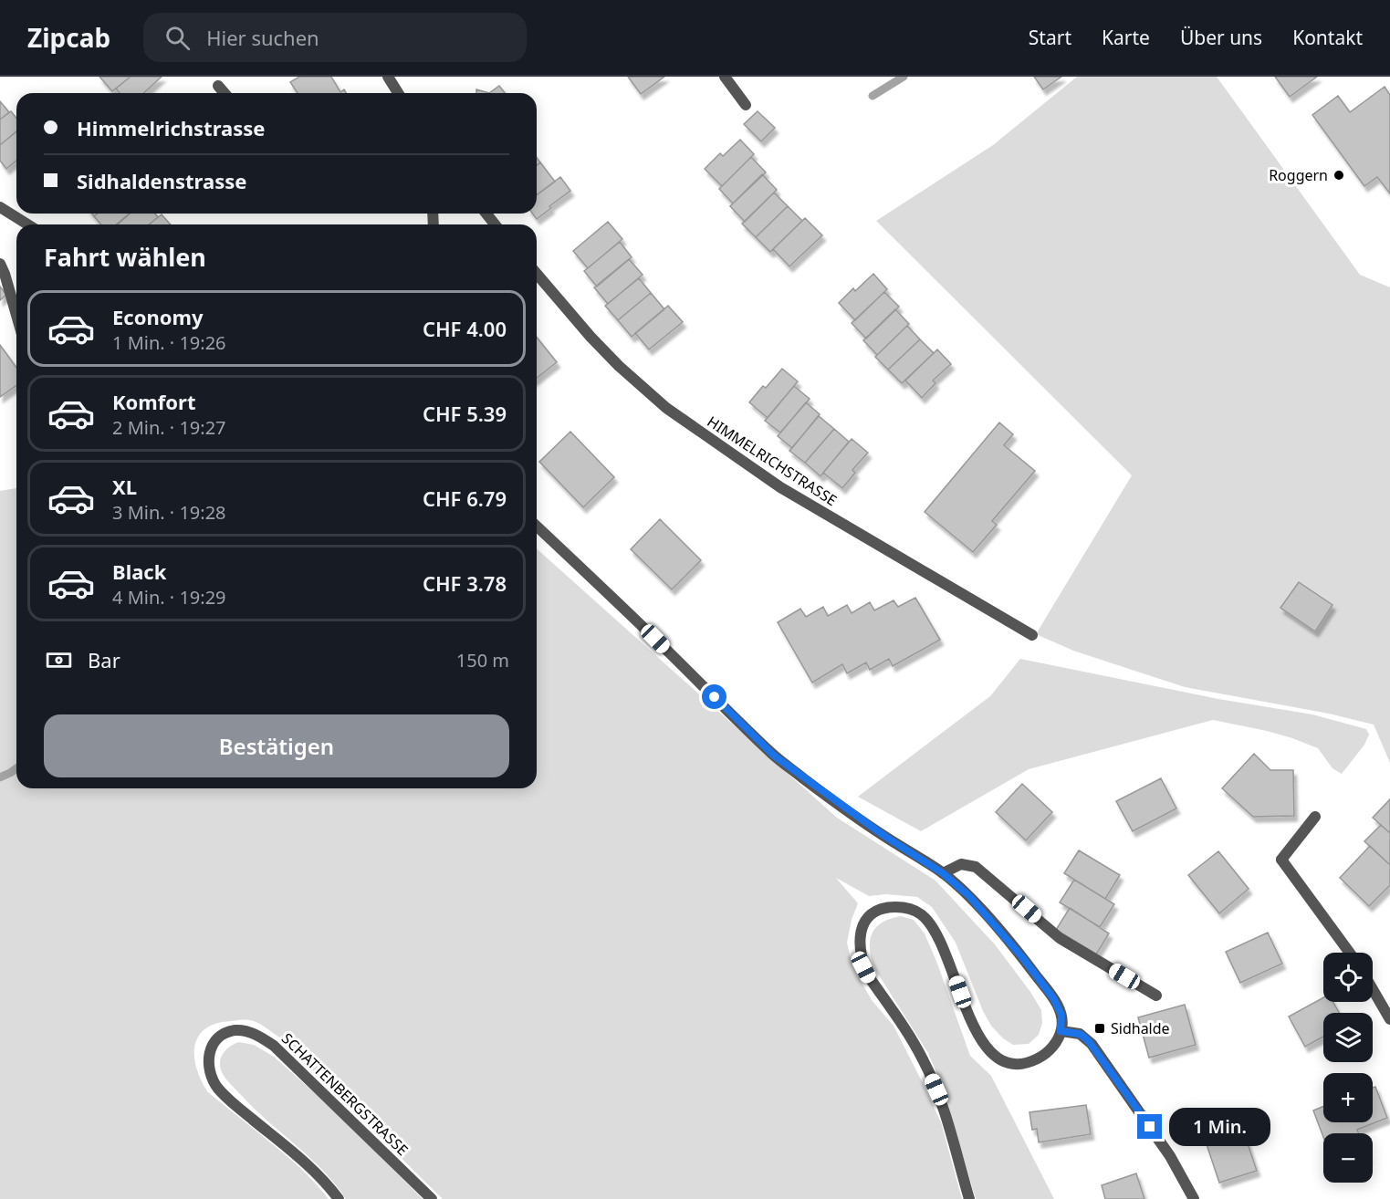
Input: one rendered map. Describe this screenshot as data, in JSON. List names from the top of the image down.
{
  "streets": {
    "street": ["HIMMELRICHSTRASSE", "SCHATTENBERGSTRASSE"]
  },
  "places": {
    "other": ["Roggern"],
    "transit": ["Sidhalde"]
  },
  "page": {
    "header": "Zipcab",
    "search": "Hier suchen",
    "nav": [
      "Start",
      "Karte",
      "Über uns",
      "Kontakt"
    ],
    "banner": ["Himmelrichstrasse", "Sidhaldenstrasse"],
    "heading": "Fahrt wählen",
    "list": [
      {
        "name": "Economy",
        "note": "1 Min. · 19:26",
        "value": "CHF 4.00"
      },
      {
        "name": "Komfort",
        "note": "2 Min. · 19:27",
        "value": "CHF 5.39"
      },
      {
        "name": "XL",
        "note": "3 Min. · 19:28",
        "value": "CHF 6.79"
      },
      {
        "name": "Black",
        "note": "4 Min. · 19:29",
        "value": "CHF 3.78"
      }
    ],
    "pay": ["Bar", "150 m"],
    "buttons": "Bestätigen",
    "map_buttons": ["+", "−"],
    "bubble": "1 Min."
  }
}
